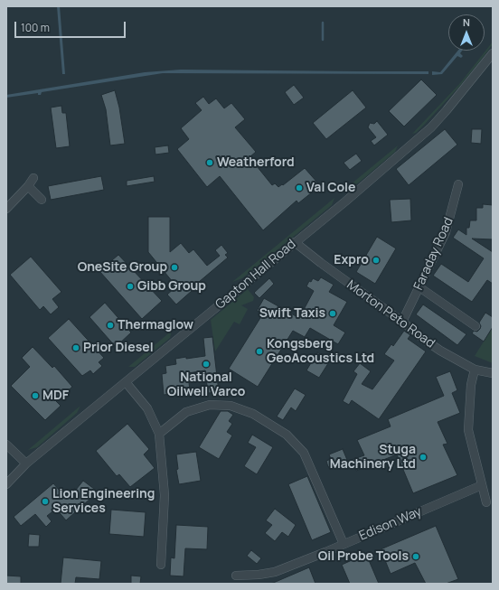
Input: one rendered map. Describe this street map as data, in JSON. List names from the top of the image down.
{
  "streets": {
    "street": [
      "Faraday Road",
      "Gapton Hall Road",
      "Morton Peto Road",
      "Edison Way"
    ]
  },
  "crossings": [
    ["Faraday Road", "Morton Peto Road"],
    ["Gapton Hall Road", "Morton Peto Road"]
  ],
  "places": [
    "Weatherford",
    "Val Cole",
    "Expro",
    "OneSite Group",
    "Gibb Group",
    "Swift Taxis",
    "Thermaglow",
    "Prior Diesel",
    "Kongsberg GeoAcoustics Ltd",
    "National Oilwell Varco",
    "MDF",
    "Stuga Machinery Ltd",
    "Lion Engineering Services",
    "Oil Probe Tools"
  ],
  "scale_bar": "100 m",
  "north": "top"
}
